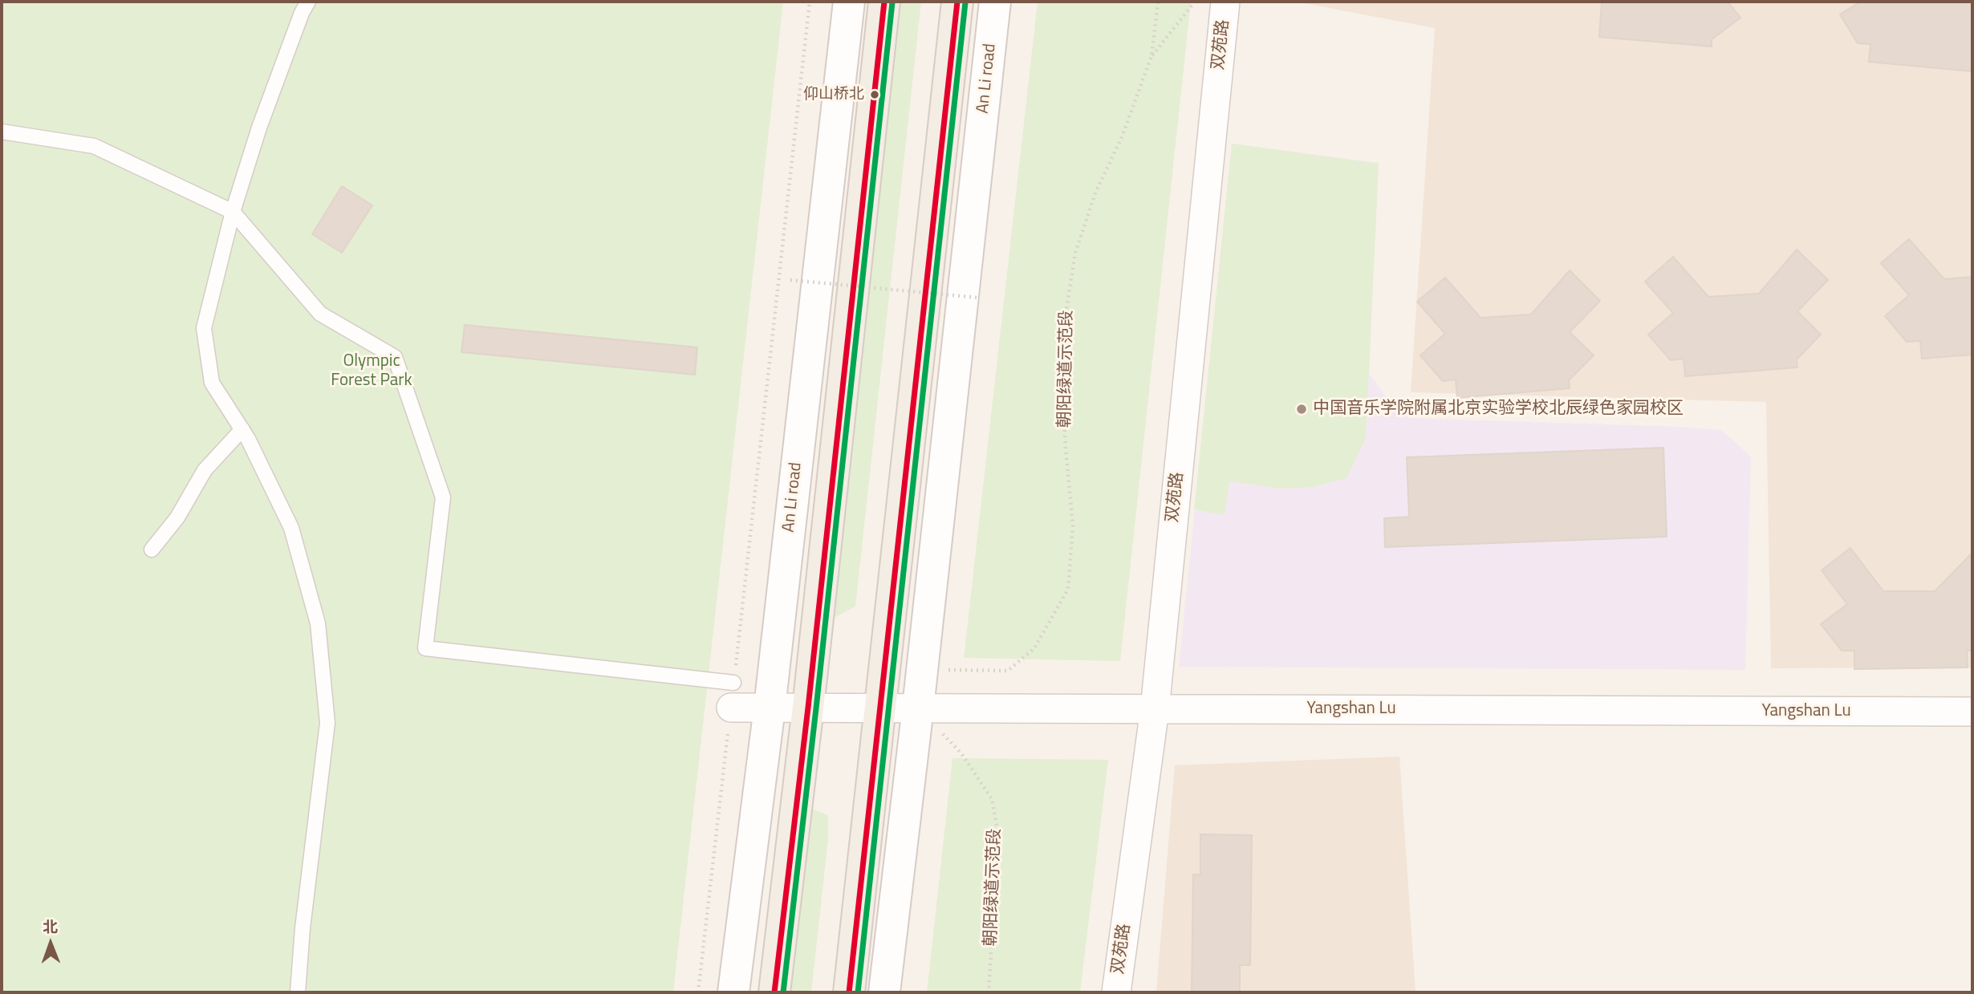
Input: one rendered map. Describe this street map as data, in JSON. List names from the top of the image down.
{
  "streets": {
    "street": ["双苑路", "An Li road", "Yangshan Lu"],
    "path": ["朝阳绿道示范段"]
  },
  "crossings": [
    ["双苑路", "Yangshan Lu"],
    ["An Li road", "Yangshan Lu"]
  ],
  "parks": ["Olympic Forest Park"],
  "places": ["仰山桥北", "中国音乐学院附属北京实验学校北辰绿色家园校区"],
  "north": "top"
}
